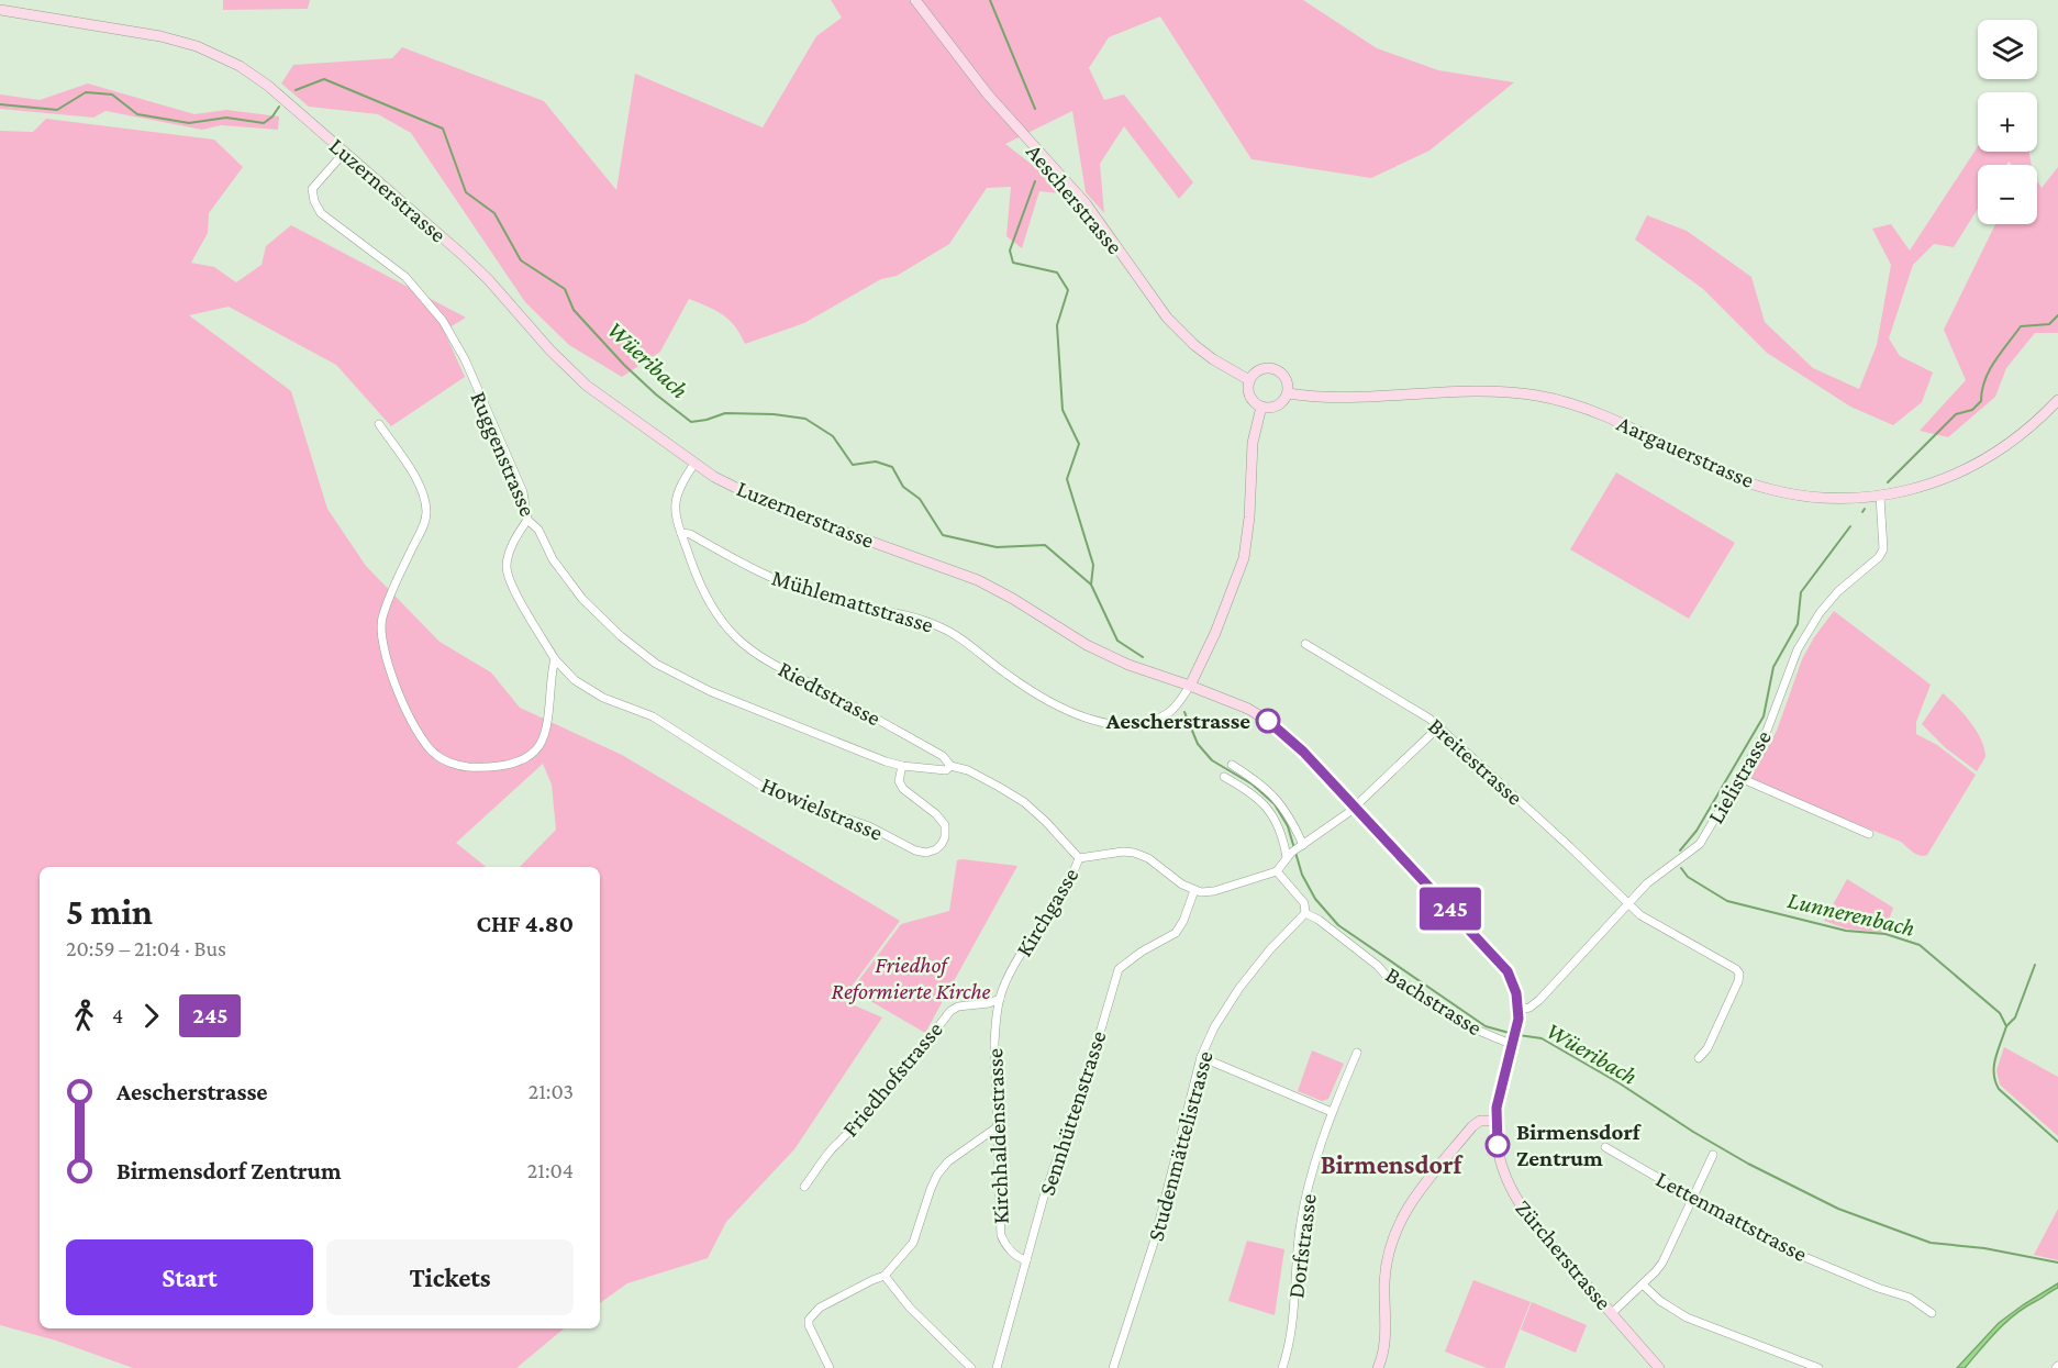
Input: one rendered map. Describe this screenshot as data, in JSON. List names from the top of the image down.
{
  "streets": {
    "main road": [
      "Luzernerstrasse",
      "Aescherstrasse",
      "Aargauerstrasse",
      "Zürcherstrasse"
    ],
    "street": [
      "Ruggenstrasse",
      "Mühlemattstrasse",
      "Riedtstrasse",
      "Breitestrasse",
      "Lielistrasse",
      "Howielstrasse",
      "Kirchgasse",
      "Bachstrasse",
      "Friedhofstrasse",
      "Sennhüttenstrasse",
      "Kirchhaldenstrasse",
      "Studenmättelistrasse",
      "Lettenmattstrasse",
      "Dorfstrasse"
    ]
  },
  "crossings": [
    ["Luzernerstrasse", "Ruggenstrasse"],
    ["Luzernerstrasse", "Mühlemattstrasse"],
    ["Luzernerstrasse", "Riedtstrasse"],
    ["Luzernerstrasse", "Lielistrasse"],
    ["Luzernerstrasse", "Zürcherstrasse"],
    ["Aescherstrasse", "Aargauerstrasse"],
    ["Aargauerstrasse", "Lielistrasse"],
    ["Ruggenstrasse", "Riedtstrasse"],
    ["Ruggenstrasse", "Howielstrasse"],
    ["Mühlemattstrasse", "Riedtstrasse"],
    ["Riedtstrasse", "Kirchgasse"],
    ["Breitestrasse", "Lielistrasse"],
    ["Lielistrasse", "Zürcherstrasse"],
    ["Kirchgasse", "Friedhofstrasse"],
    ["Kirchgasse", "Sennhüttenstrasse"],
    ["Kirchgasse", "Kirchhaldenstrasse"],
    ["Bachstrasse", "Studenmättelistrasse"],
    ["Bachstrasse", "Zürcherstrasse"],
    ["Friedhofstrasse", "Kirchhaldenstrasse"],
    ["Sennhüttenstrasse", "Kirchhaldenstrasse"]
  ],
  "districts": ["Birmensdorf"],
  "water": ["Wüeribach", "Lunnerenbach"],
  "parks": ["Friedhof Reformierte Kirche"],
  "places": ["Aescherstrasse", "Birmensdorf Zentrum"],
  "lines": ["bus line 245"],
  "page": {
    "on_map": "245",
    "map_buttons": ["+", "−"],
    "heading": ["5 min", "20:59 – 21:04 · Bus", "CHF 4.80"],
    "legs": ["4", "245"],
    "list": [
      {
        "name": "Aescherstrasse",
        "value": "21:03"
      },
      {
        "name": "Birmensdorf Zentrum",
        "value": "21:04"
      }
    ],
    "buttons": ["Start", "Tickets"]
  }
}
